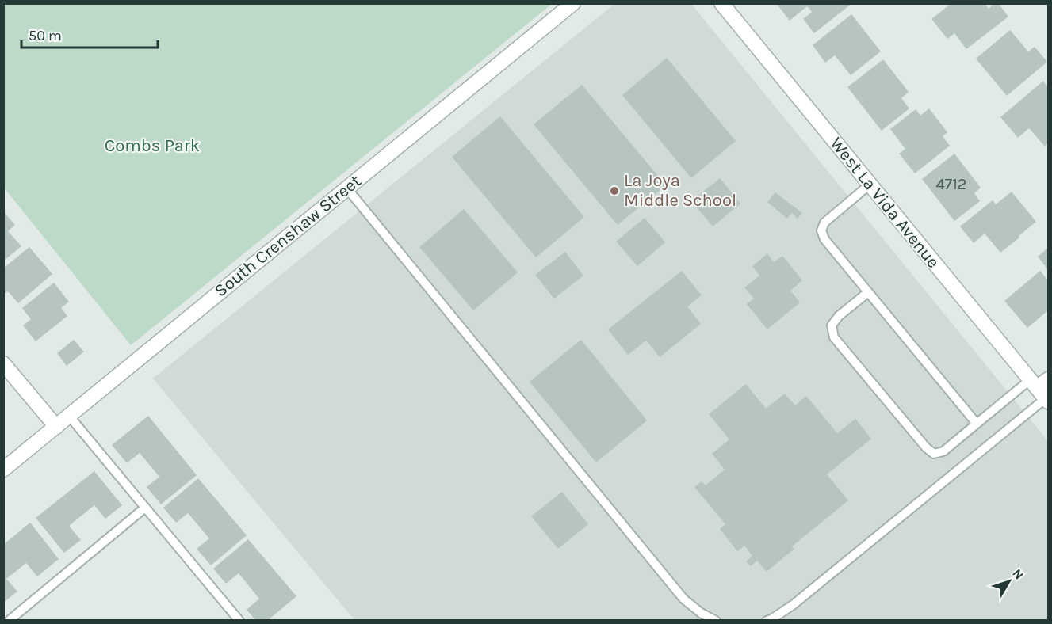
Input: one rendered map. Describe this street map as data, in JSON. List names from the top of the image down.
{
  "streets": {
    "street": ["West La Vida Avenue", "South Crenshaw Street"]
  },
  "parks": ["Combs Park"],
  "places": ["La Joya Middle School"],
  "house_numbers": ["4712"],
  "scale_bar": "50 m",
  "north": "top right"
}
